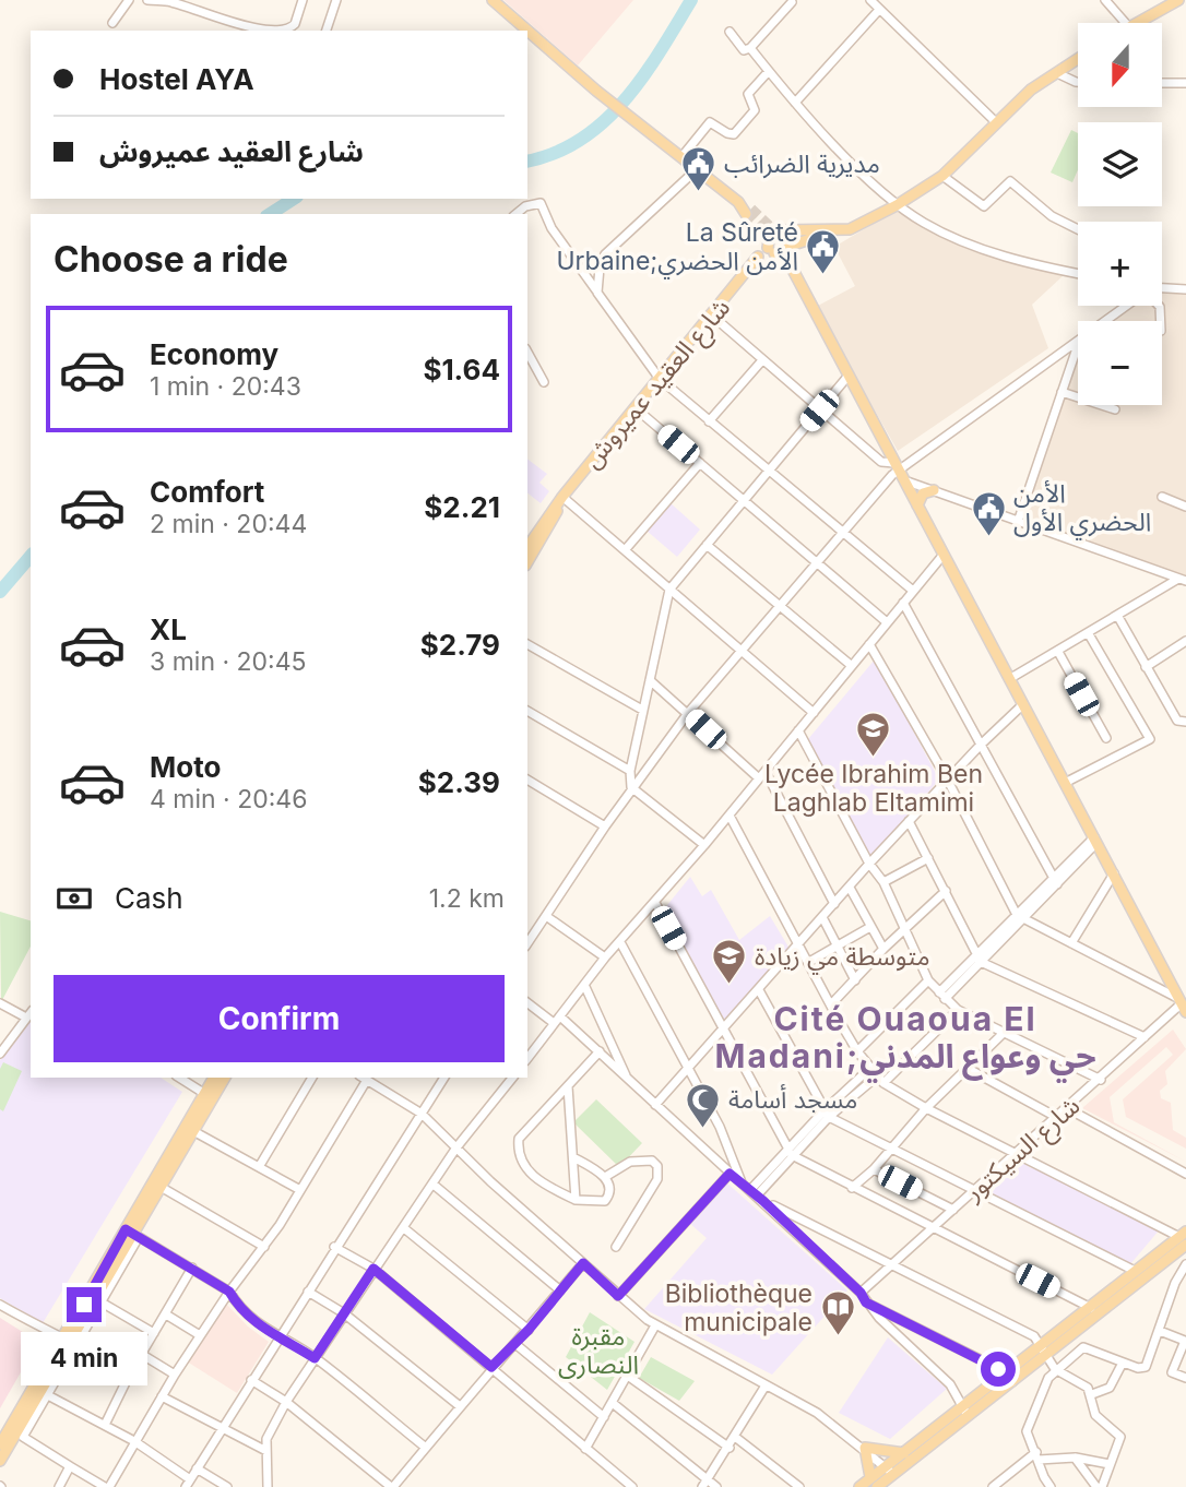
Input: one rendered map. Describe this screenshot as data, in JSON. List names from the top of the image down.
{
  "streets": {
    "main road": ["شارع العقيد عميروش"],
    "street": ["شارع السيكتور"]
  },
  "districts": ["Cité Ouaoua El Madani;حي وعواع المدني"],
  "parks": ["مقبرة النصارى"],
  "places": {
    "public building": ["مديرية الضرائب", "La Sûreté Urbaine;الأمن الحضري", "الأمن الحضري الأول"],
    "school or university": ["Lycée Ibrahim Ben Laghlab Eltamimi", "متوسطة مي زيادة"],
    "mosque": ["مسجد أسامة"],
    "library": ["Bibliothèque municipale"]
  },
  "north": "bottom",
  "page": {
    "map_buttons": ["+", "−"],
    "banner": ["Hostel AYA", "شارع العقيد عميروش"],
    "heading": "Choose a ride",
    "list": [
      {
        "name": "Economy",
        "note": "1 min · 20:43",
        "value": "$1.64"
      },
      {
        "name": "Comfort",
        "note": "2 min · 20:44",
        "value": "$2.21"
      },
      {
        "name": "XL",
        "note": "3 min · 20:45",
        "value": "$2.79"
      },
      {
        "name": "Moto",
        "note": "4 min · 20:46",
        "value": "$2.39"
      }
    ],
    "pay": ["Cash", "1.2 km"],
    "buttons": "Confirm",
    "bubble": "4 min"
  }
}
